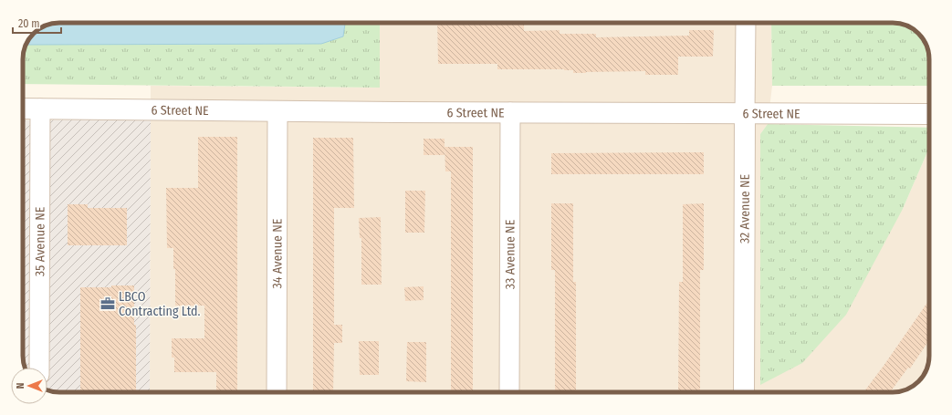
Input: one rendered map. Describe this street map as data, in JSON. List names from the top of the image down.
{
  "streets": {
    "street": [
      "6 Street NE",
      "32 Avenue NE",
      "35 Avenue NE",
      "34 Avenue NE",
      "33 Avenue NE"
    ]
  },
  "crossings": [
    ["6 Street NE", "32 Avenue NE"],
    ["6 Street NE", "35 Avenue NE"],
    ["6 Street NE", "34 Avenue NE"],
    ["6 Street NE", "33 Avenue NE"]
  ],
  "places": {
    "office": ["LBCO Contracting Ltd."]
  },
  "scale_bar": "20 m",
  "north": "left"
}
